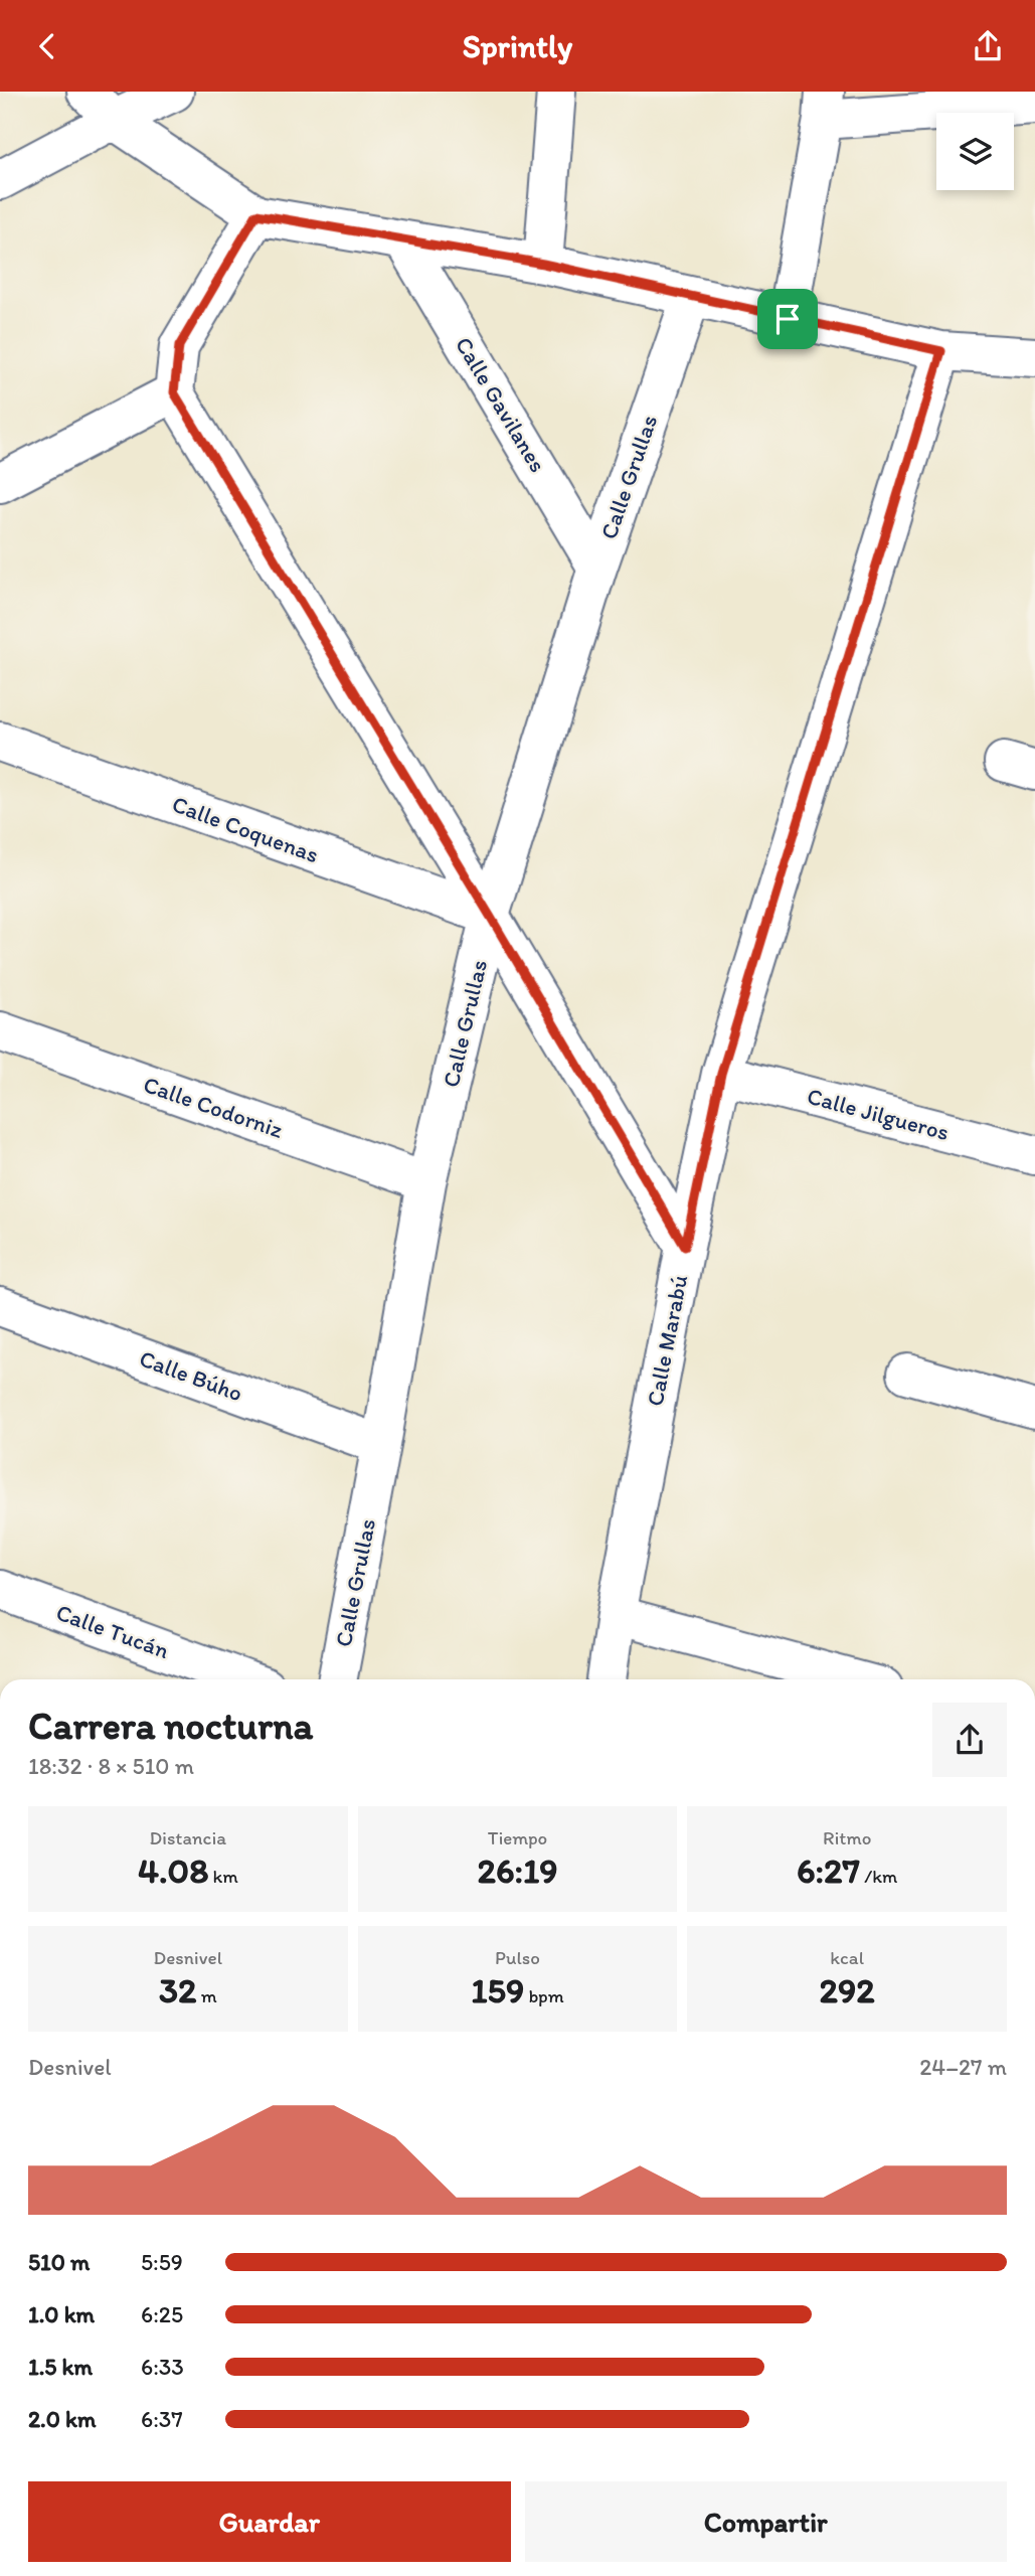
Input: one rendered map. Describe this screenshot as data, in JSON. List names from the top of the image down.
{
  "streets": {
    "street": [
      "Calle Gavilanes",
      "Calle Grullas",
      "Calle Coquenas",
      "Calle Codorniz",
      "Calle Jilgueros",
      "Calle Marabú",
      "Calle Búho",
      "Calle Tucán"
    ]
  },
  "crossings": [
    ["Calle Gavilanes", "Calle Grullas"],
    ["Calle Grullas", "Calle Coquenas"],
    ["Calle Grullas", "Calle Codorniz"],
    ["Calle Grullas", "Calle Búho"],
    ["Calle Jilgueros", "Calle Marabú"]
  ],
  "page": {
    "header": "Sprintly",
    "heading": ["Carrera nocturna", "18:32 · 8 × 510 m"],
    "stats": [
      ["Distancia", "4.08 km"],
      ["Tiempo", "26:19"],
      ["Ritmo", "6:27 /km"],
      ["Desnivel", "32 m"],
      ["Pulso", "159 bpm"],
      ["kcal", "292"]
    ],
    "chart": ["Desnivel", "24–27 m"],
    "list": [
      {
        "name": "510 m",
        "note": "5:59"
      },
      {
        "name": "1.0 km",
        "note": "6:25"
      },
      {
        "name": "1.5 km",
        "note": "6:33"
      },
      {
        "name": "2.0 km",
        "note": "6:37"
      }
    ],
    "buttons": ["Guardar", "Compartir"]
  }
}
